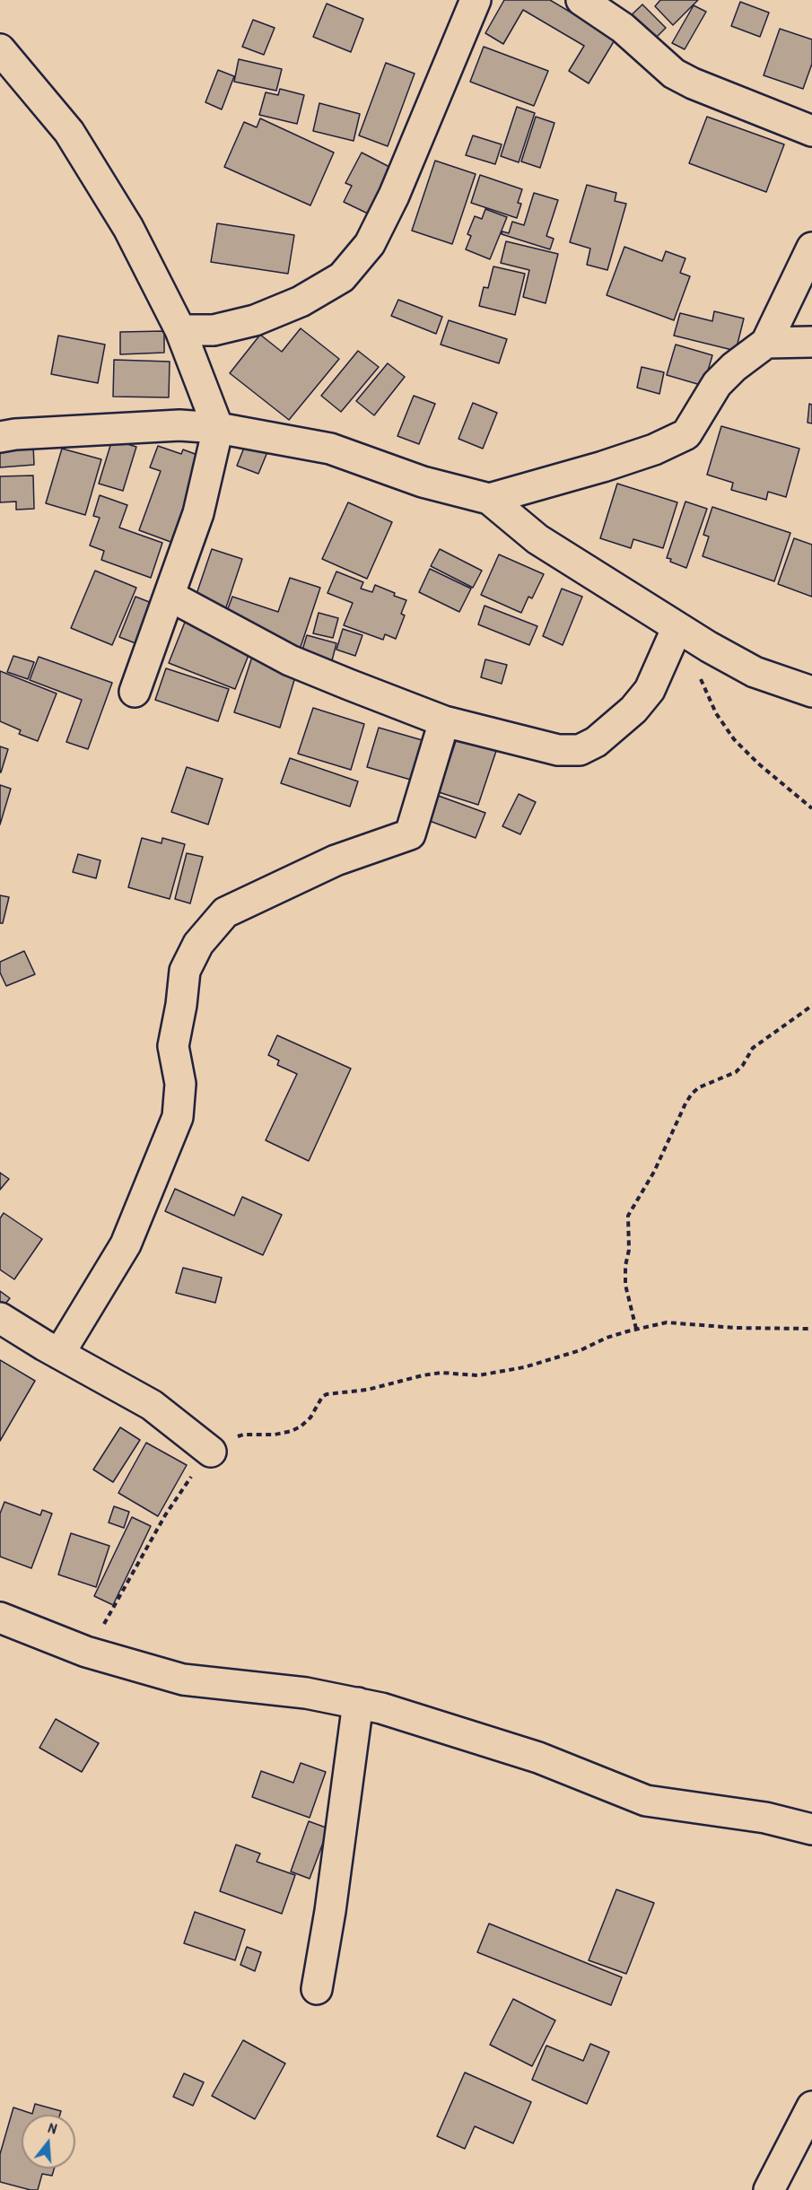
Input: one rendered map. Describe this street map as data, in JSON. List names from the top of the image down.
{
  "north": "top"
}
